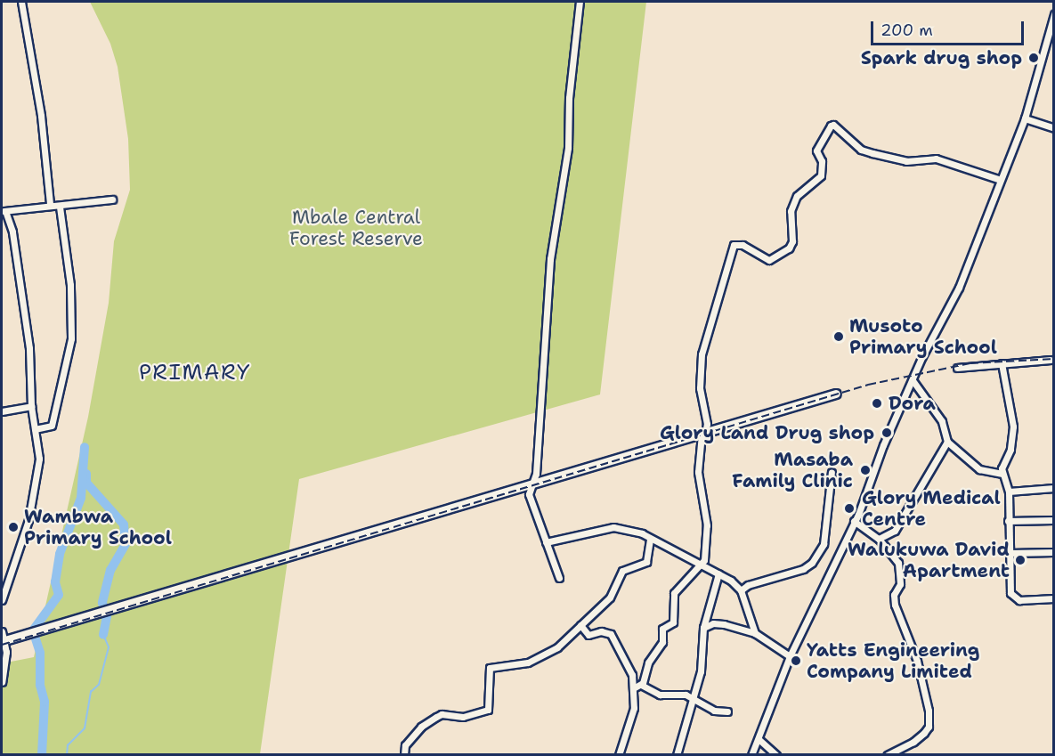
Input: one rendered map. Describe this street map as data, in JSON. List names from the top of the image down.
{
  "districts": ["PRIMARY"],
  "parks": ["Mbale Central Forest Reserve"],
  "places": [
    "Spark drug shop",
    "Musoto Primary School",
    "Dora",
    "Glory Land Drug shop",
    "Masaba Family Clinic",
    "Glory Medical Centre",
    "Wambwa Primary School",
    "Walukuwa David Apartment",
    "Yatts Engineering Company Limited"
  ],
  "scale_bar": "200 m"
}
